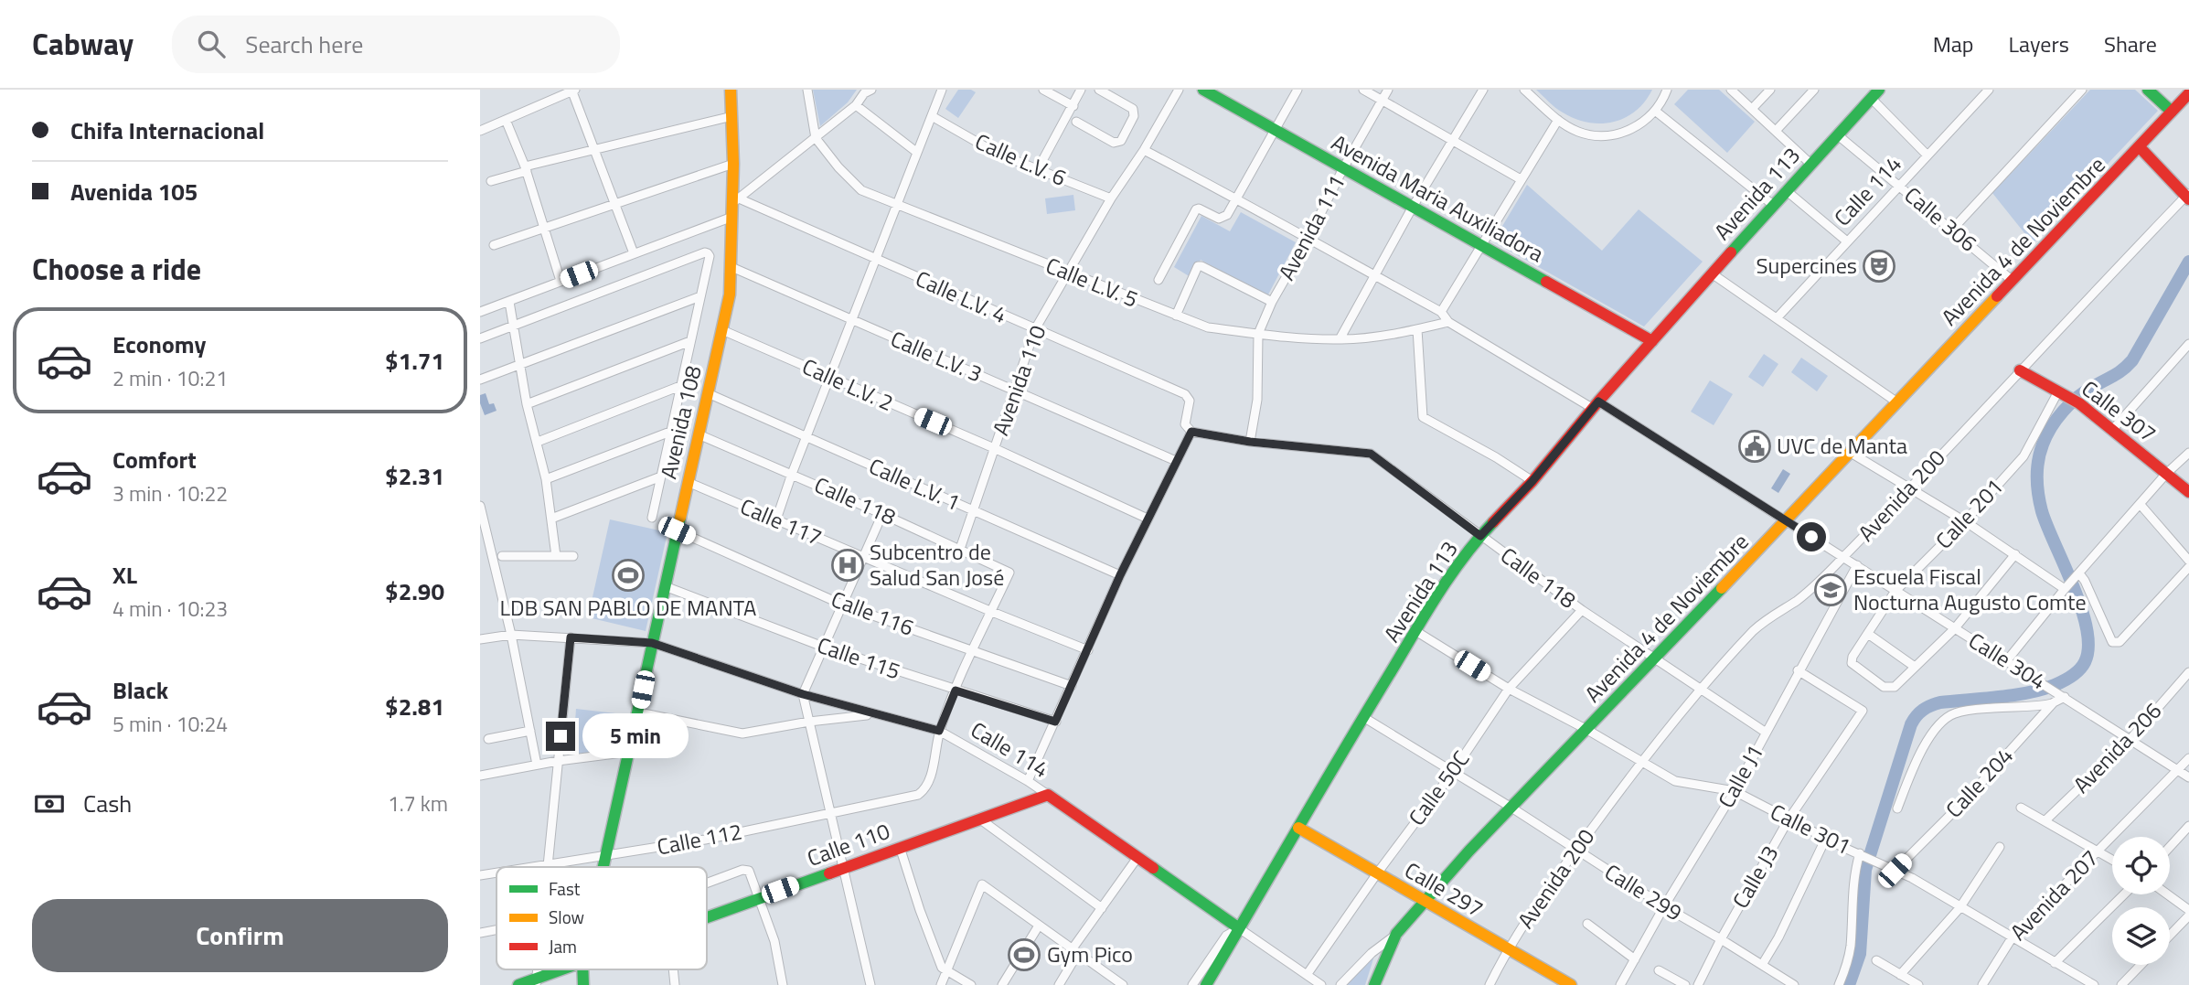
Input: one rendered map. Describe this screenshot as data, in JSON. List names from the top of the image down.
{
  "streets": {
    "main road": [
      "Calle 114",
      "Avenida 113",
      "Avenida Maria Auxiliadora",
      "Avenida 4 de Noviembre",
      "Calle 307",
      "Avenida 108",
      "Calle 110",
      "Calle 297"
    ],
    "street": [
      "Calle L.V. 6",
      "Calle 306",
      "Avenida 111",
      "Calle L.V. 5",
      "Calle L.V. 4",
      "Calle L.V. 3",
      "Avenida 110",
      "Calle L.V. 2",
      "Calle L.V. 1",
      "Avenida 200",
      "Calle 118",
      "Calle 201",
      "Calle 117",
      "Calle 116",
      "Calle 115",
      "Calle 304",
      "Avenida 206",
      "Calle J1",
      "Calle 204",
      "Calle 50C",
      "Calle 301",
      "Calle 112",
      "Calle J3",
      "Calle 299",
      "Avenida 207"
    ]
  },
  "crossings": [
    ["Calle L.V. 6", "Avenida 110"],
    ["Calle 114", "Avenida 113"],
    ["Calle 114", "Calle 306"],
    ["Calle 114", "Avenida 108"],
    ["Calle 114", "Calle 50C"],
    ["Calle 114", "Calle 112"],
    ["Calle 114", "Calle 110"],
    ["Avenida 113", "Avenida Maria Auxiliadora"],
    ["Avenida 113", "Calle 306"],
    ["Avenida 113", "Calle 118"],
    ["Avenida 113", "Calle 304"],
    ["Avenida 113", "Calle 297"],
    ["Avenida 113", "Calle 299"],
    ["Avenida Maria Auxiliadora", "Avenida 111"],
    ["Calle 306", "Avenida 4 de Noviembre"],
    ["Avenida 111", "Calle L.V. 5"],
    ["Avenida 4 de Noviembre", "Calle 118"],
    ["Avenida 4 de Noviembre", "Calle 304"],
    ["Avenida 4 de Noviembre", "Calle 301"],
    ["Avenida 4 de Noviembre", "Calle 297"],
    ["Avenida 4 de Noviembre", "Calle 299"],
    ["Calle L.V. 5", "Avenida 110"],
    ["Calle L.V. 5", "Calle 304"],
    ["Calle L.V. 4", "Avenida 110"],
    ["Calle L.V. 4", "Avenida 108"],
    ["Calle L.V. 4", "Calle 118"],
    ["Calle L.V. 3", "Avenida 110"],
    ["Calle L.V. 3", "Avenida 108"],
    ["Avenida 110", "Calle L.V. 2"],
    ["Avenida 110", "Calle L.V. 1"],
    ["Avenida 110", "Calle 118"],
    ["Calle L.V. 2", "Avenida 108"],
    ["Calle 307", "Avenida 200"],
    ["Calle 307", "Calle 201"],
    ["Avenida 108", "Calle L.V. 1"],
    ["Avenida 108", "Calle 118"],
    ["Avenida 108", "Calle 117"],
    ["Avenida 108", "Calle 116"],
    ["Avenida 108", "Calle 115"],
    ["Avenida 108", "Calle 112"],
    ["Avenida 200", "Calle 118"],
    ["Avenida 200", "Calle 304"],
    ["Avenida 200", "Calle 301"],
    ["Avenida 200", "Calle 297"],
    ["Avenida 200", "Calle 299"],
    ["Calle 118", "Calle 117"],
    ["Calle 118", "Calle J1"],
    ["Calle 118", "Calle 50C"],
    ["Calle 201", "Calle 304"],
    ["Calle 304", "Avenida 206"],
    ["Calle 304", "Calle J1"],
    ["Calle 304", "Calle 204"],
    ["Calle 304", "Avenida 207"],
    ["Calle J1", "Calle 301"],
    ["Calle J1", "Calle J3"],
    ["Calle J1", "Calle 299"],
    ["Calle 204", "Calle 301"],
    ["Calle 50C", "Calle 297"],
    ["Calle 50C", "Calle 299"],
    ["Calle 301", "Calle J3"],
    ["Calle 301", "Avenida 207"],
    ["Calle J3", "Calle 299"]
  ],
  "places": {
    "theatre": ["Supercines"],
    "public building": ["UVC de Manta"],
    "hospital": ["Subcentro de Salud San José"],
    "sports": ["LDB SAN PABLO DE MANTA", "Gym Pico"],
    "school or university": ["Escuela Fiscal Nocturna Augusto Comte"]
  },
  "legend": ["Fast", "Slow", "Jam"],
  "page": {
    "header": "Cabway",
    "search": "Search here",
    "nav": ["Map", "Layers", "Share"],
    "banner": ["Chifa Internacional", "Avenida 105"],
    "heading": "Choose a ride",
    "list": [
      {
        "name": "Economy",
        "note": "2 min · 10:21",
        "value": "$1.71"
      },
      {
        "name": "Comfort",
        "note": "3 min · 10:22",
        "value": "$2.31"
      },
      {
        "name": "XL",
        "note": "4 min · 10:23",
        "value": "$2.90"
      },
      {
        "name": "Black",
        "note": "5 min · 10:24",
        "value": "$2.81"
      }
    ],
    "bubble": "5 min",
    "pay": ["Cash", "1.7 km"],
    "buttons": "Confirm"
  }
}
